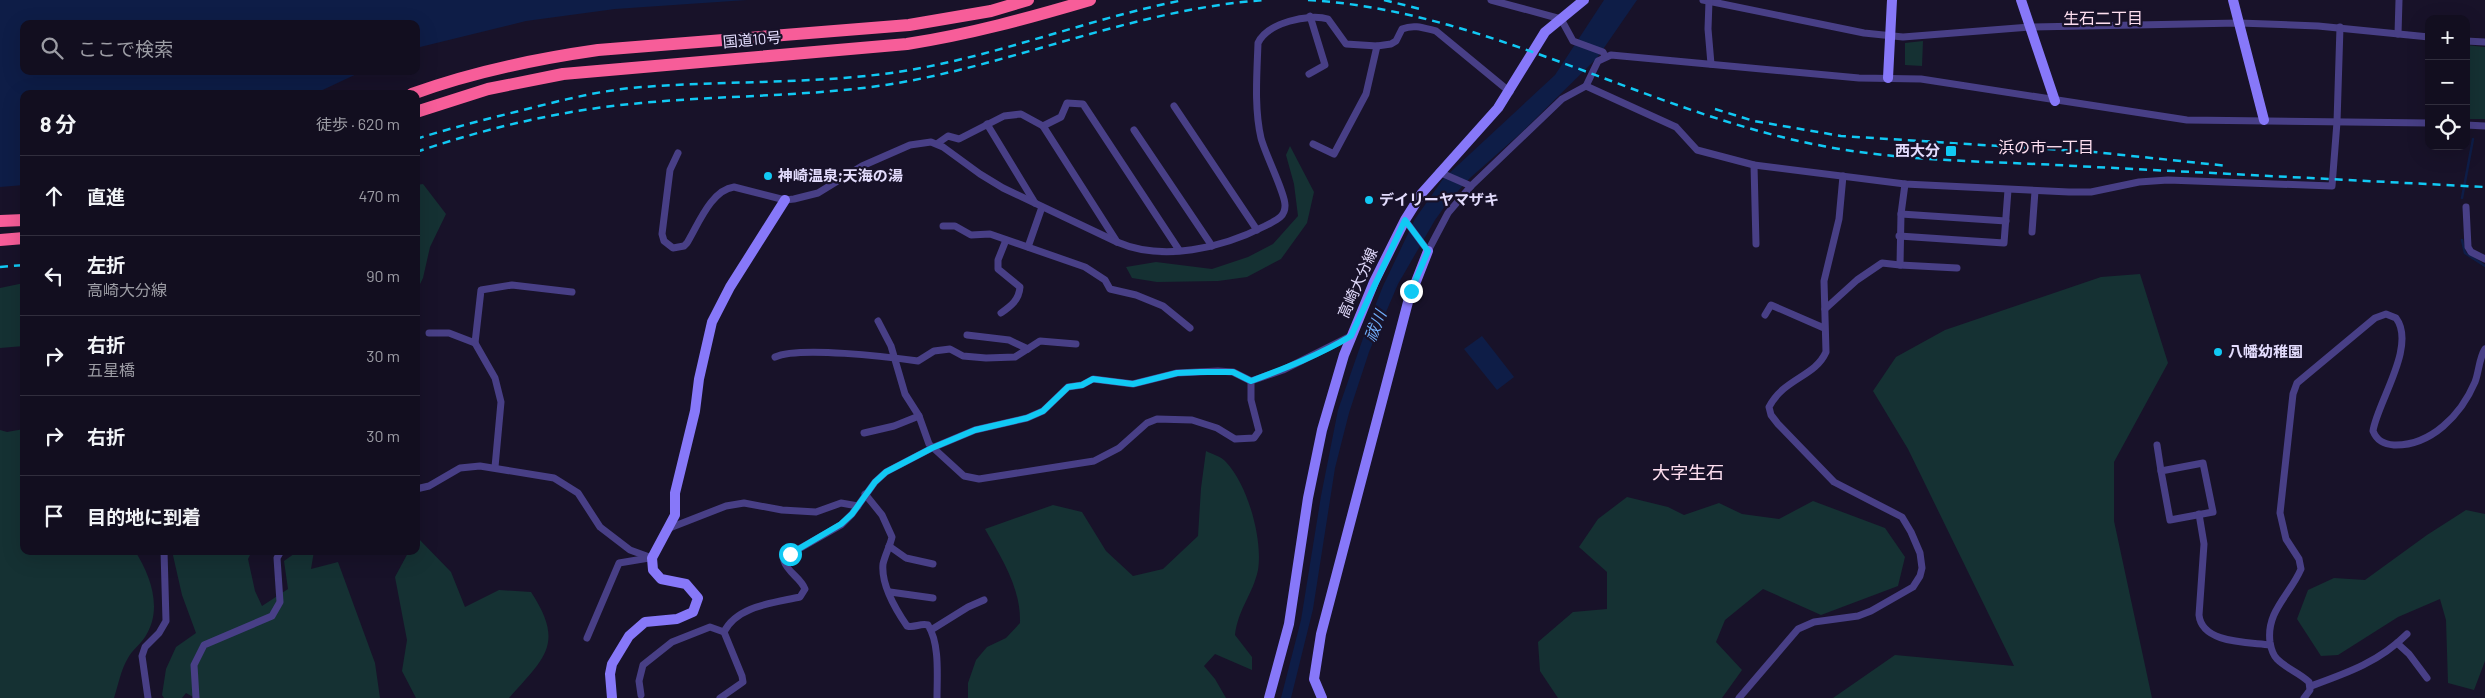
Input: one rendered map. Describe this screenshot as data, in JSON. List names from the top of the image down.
{
  "streets": {
    "highway": ["国道10号"],
    "street": ["高崎大分線"]
  },
  "districts": ["生石二丁目", "浜の市一丁目", "大字生石"],
  "water": ["祓川"],
  "places": {
    "transit": ["西大分"],
    "other": ["神崎温泉;天海の湯", "デイリーヤマザキ", "八幡幼稚園"]
  },
  "page": {
    "map_buttons": ["+", "−"],
    "search": "ここで検索",
    "heading": ["8 分", "徒歩 · 620 m"],
    "list": [
      ["直進", "470 m"],
      ["左折", "高崎大分線", "90 m"],
      ["右折", "五星橋", "30 m"],
      ["右折", "30 m"],
      "目的地に到着"
    ]
  }
}
